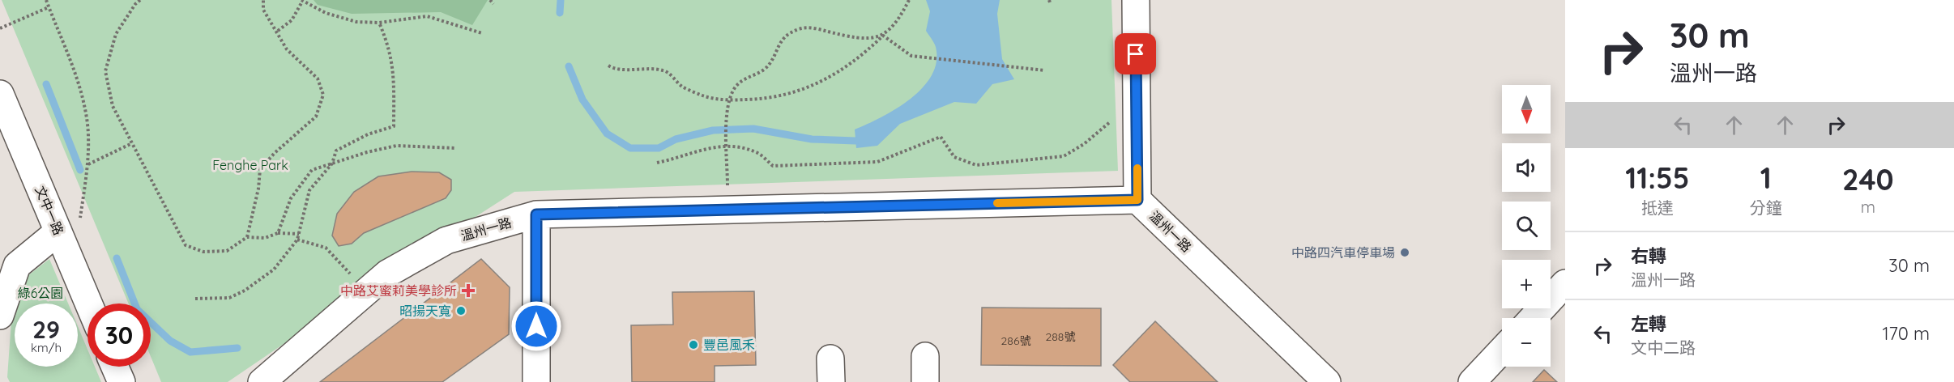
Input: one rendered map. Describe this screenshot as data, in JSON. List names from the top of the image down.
{
  "streets": {
    "street": ["文中一路", "溫州一路"]
  },
  "parks": ["Fenghe Park", "綠6公園"],
  "places": {
    "other": ["中路四汽車停車場", "昭揚天寬", "豐邑風禾"],
    "health": ["中路艾蜜莉美學診所"]
  },
  "house_numbers": ["288號", "286號"],
  "north": "bottom",
  "page": {
    "turn": ["30 m", "溫州一路"],
    "map_buttons": ["+", "−"],
    "eta": [
      "11:55",
      "抵達",
      "1",
      "分鐘",
      "240",
      "m"
    ],
    "list": [
      {
        "name": "右轉",
        "note": "溫州一路",
        "value": "30 m"
      },
      {
        "name": "左轉",
        "note": "文中二路",
        "value": "170 m"
      }
    ],
    "speed": "29 km/h",
    "limit": "30"
  }
}
